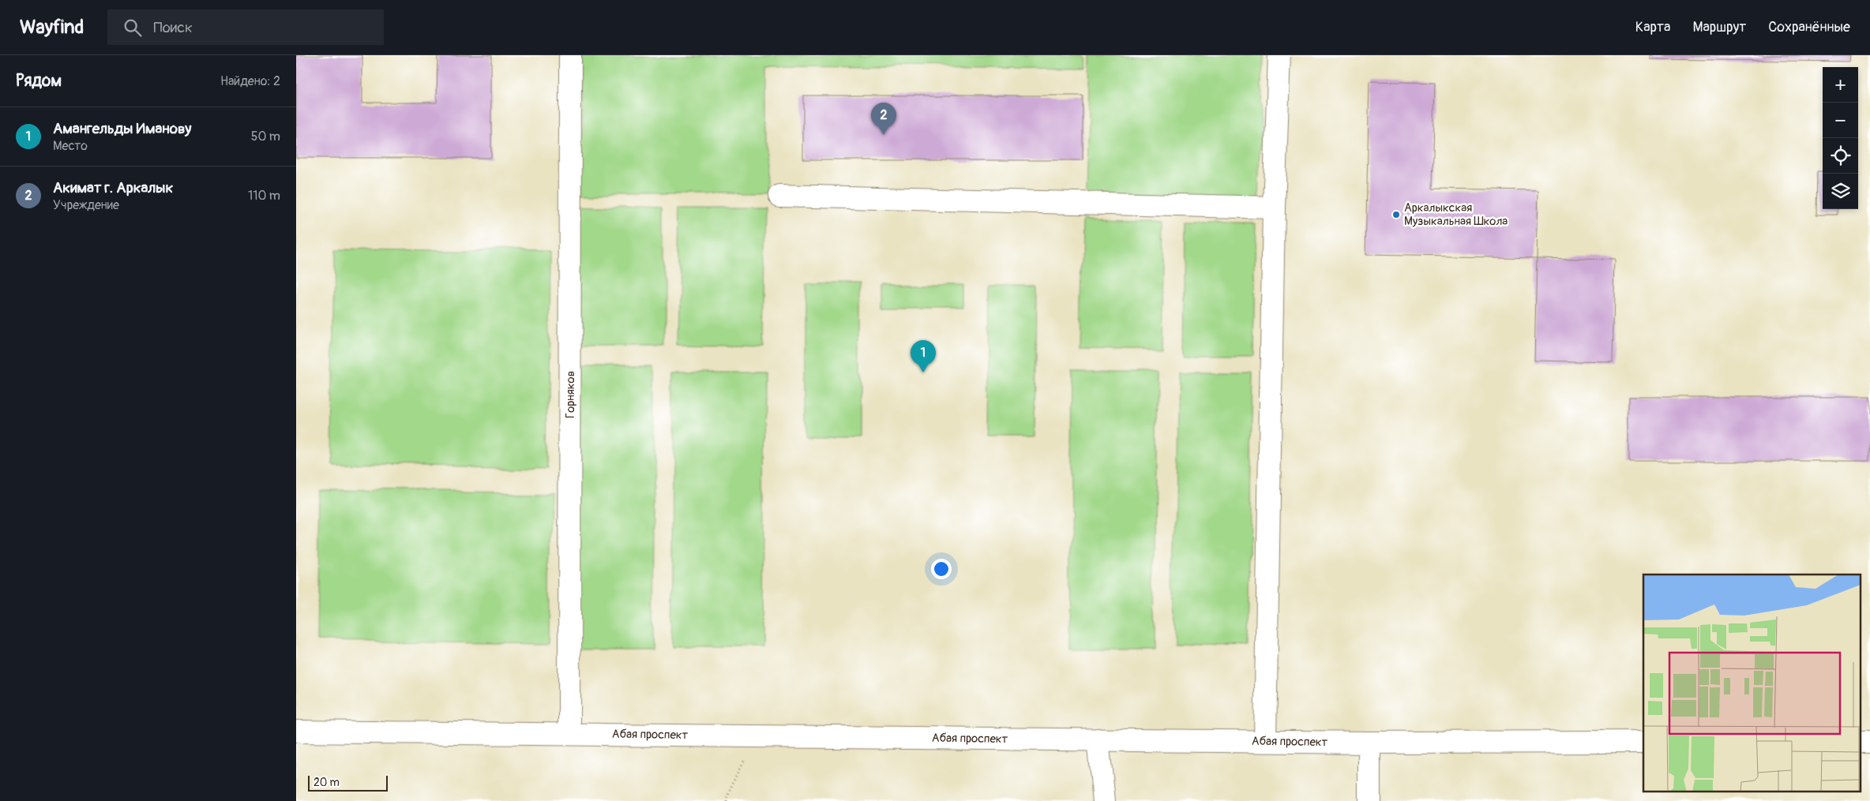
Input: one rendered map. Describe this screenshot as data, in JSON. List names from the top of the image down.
{
  "streets": {
    "street": ["Горняков", "Абая проспект"]
  },
  "crossings": [
    ["Горняков", "Абая проспект"]
  ],
  "places": ["Аркалыкская Музыкальная Школа"],
  "scale_bar": "20 m",
  "page": {
    "header": "Wayfind",
    "search": "Поиск",
    "nav": ["Карта", "Маршрут", "Сохранённые"],
    "heading": ["Рядом", "Найдено: 2"],
    "map_buttons": ["+", "−"],
    "pins": ["2", "1"],
    "list": [
      {
        "mark": "1",
        "name": "Амангельды Иманову",
        "note": "Место",
        "value": "50 m"
      },
      {
        "mark": "2",
        "name": "Акимат г. Аркалык",
        "note": "Учреждение",
        "value": "110 m"
      }
    ],
    "scale": "20 m"
  }
}
